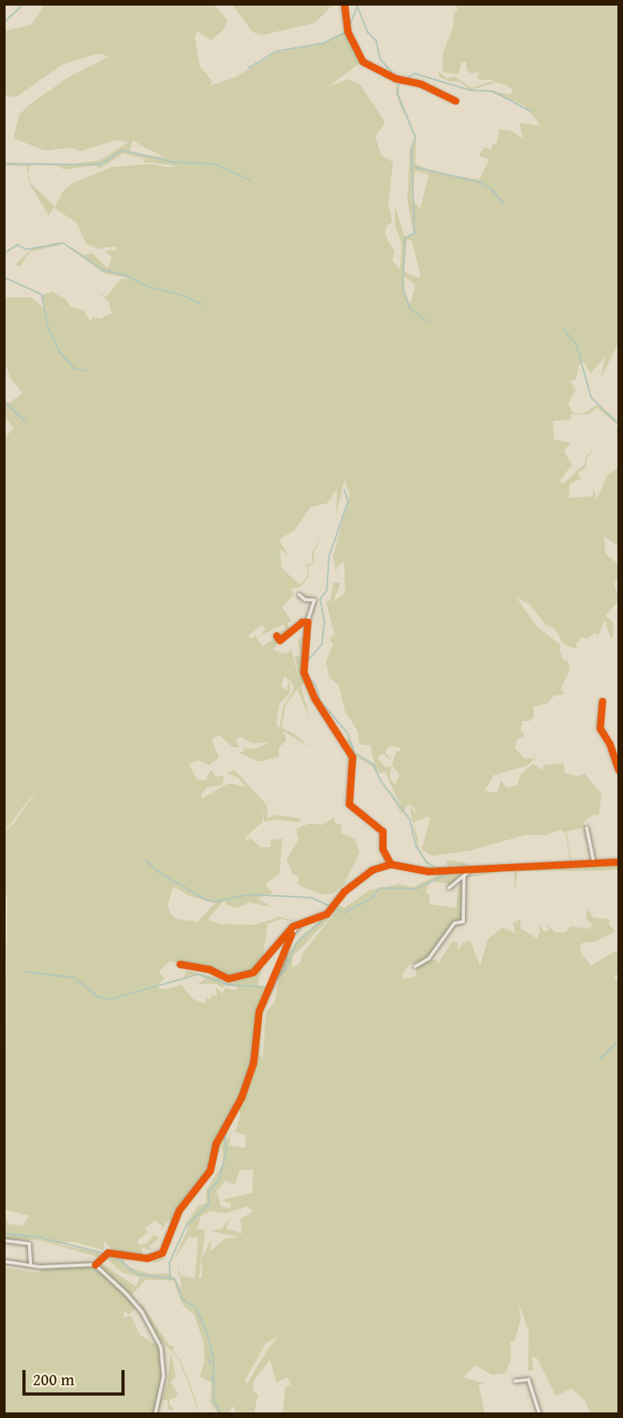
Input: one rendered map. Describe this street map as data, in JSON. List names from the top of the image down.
{
  "scale_bar": "200 m"
}
